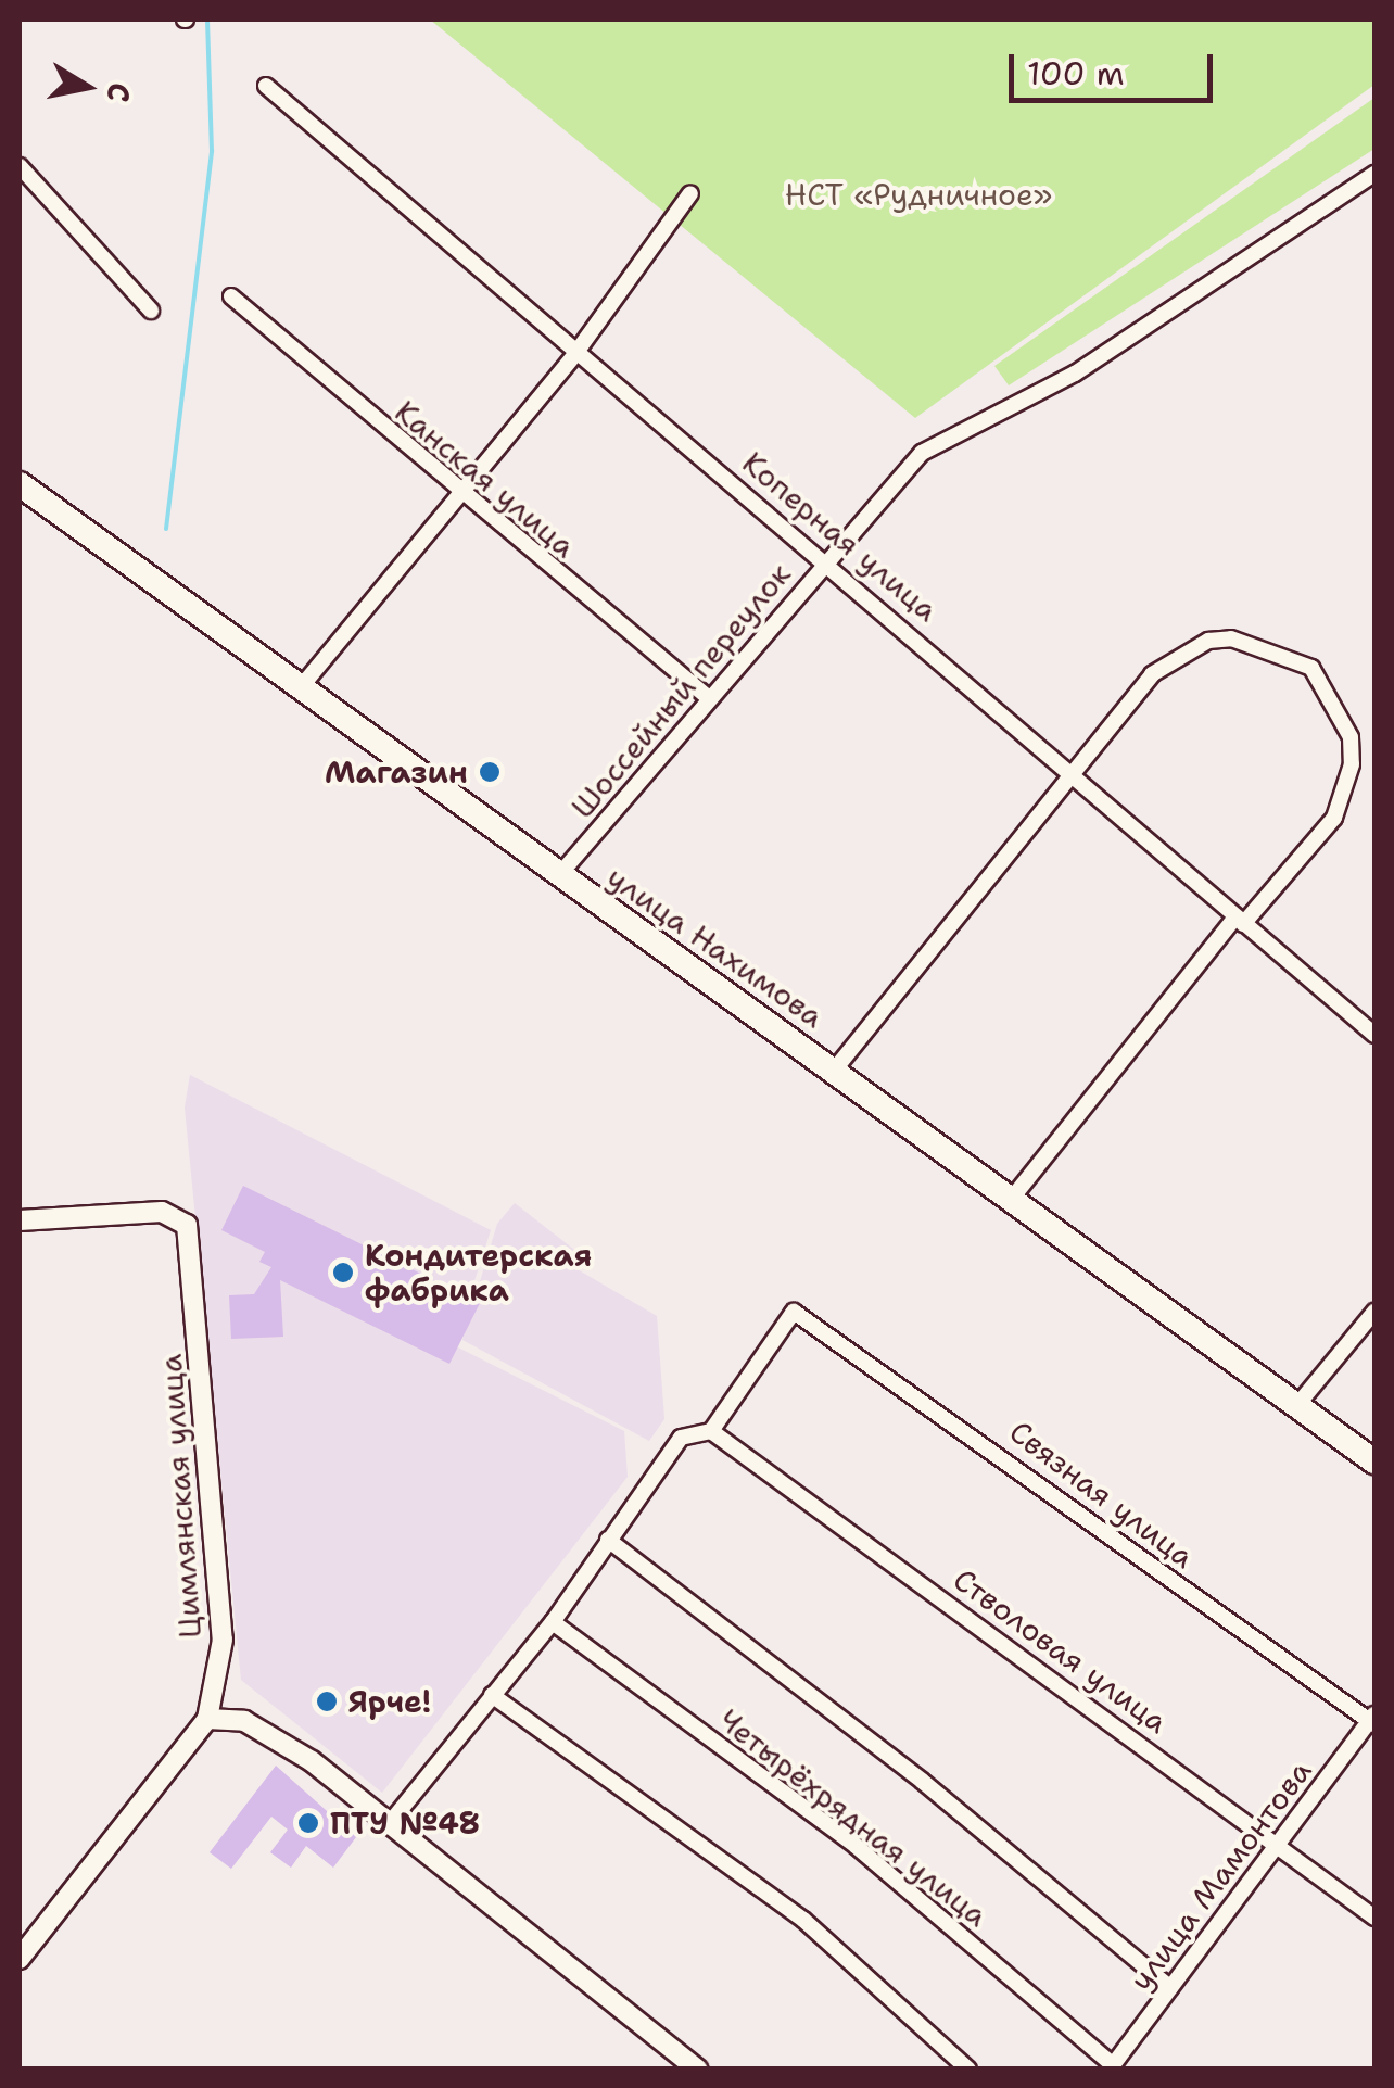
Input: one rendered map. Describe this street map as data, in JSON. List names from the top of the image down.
{
  "streets": {
    "main road": ["улица Нахимова"],
    "street": [
      "Канская улица",
      "Коперная улица",
      "Шоссейный переулок",
      "Связная улица",
      "Цимлянская улица",
      "Стволовая улица",
      "Четырёхрядная улица",
      "улица Мамонтова"
    ]
  },
  "crossings": [
    ["Канская улица", "Шоссейный переулок"],
    ["Коперная улица", "Шоссейный переулок"],
    ["Шоссейный переулок", "улица Нахимова"],
    ["Связная улица", "Стволовая улица"],
    ["Связная улица", "улица Мамонтова"],
    ["Стволовая улица", "улица Мамонтова"],
    ["Четырёхрядная улица", "улица Мамонтова"]
  ],
  "parks": ["НСТ «Рудничное»"],
  "places": [
    "Магазин",
    "Кондитерская фабрика",
    "Ярче!",
    "ПТУ №48"
  ],
  "scale_bar": "100 m",
  "north": "right"
}
